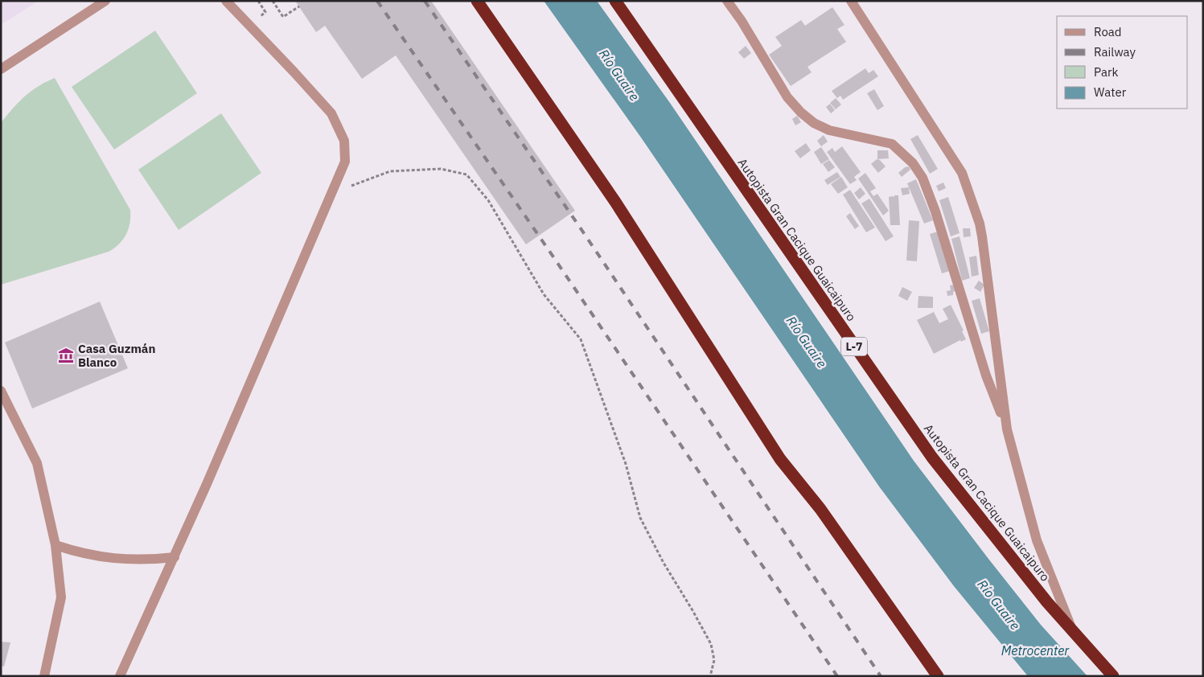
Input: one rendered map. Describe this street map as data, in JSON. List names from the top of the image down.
{
  "streets": {
    "highway": ["Autopista Gran Cacique Guaicaipuro", "L-7"]
  },
  "water": ["Río Guaire", "Metrocenter"],
  "places": {
    "museum": ["Casa Guzmán Blanco"]
  },
  "legend": [
    "Road",
    "Railway",
    "Park",
    "Water"
  ]
}
